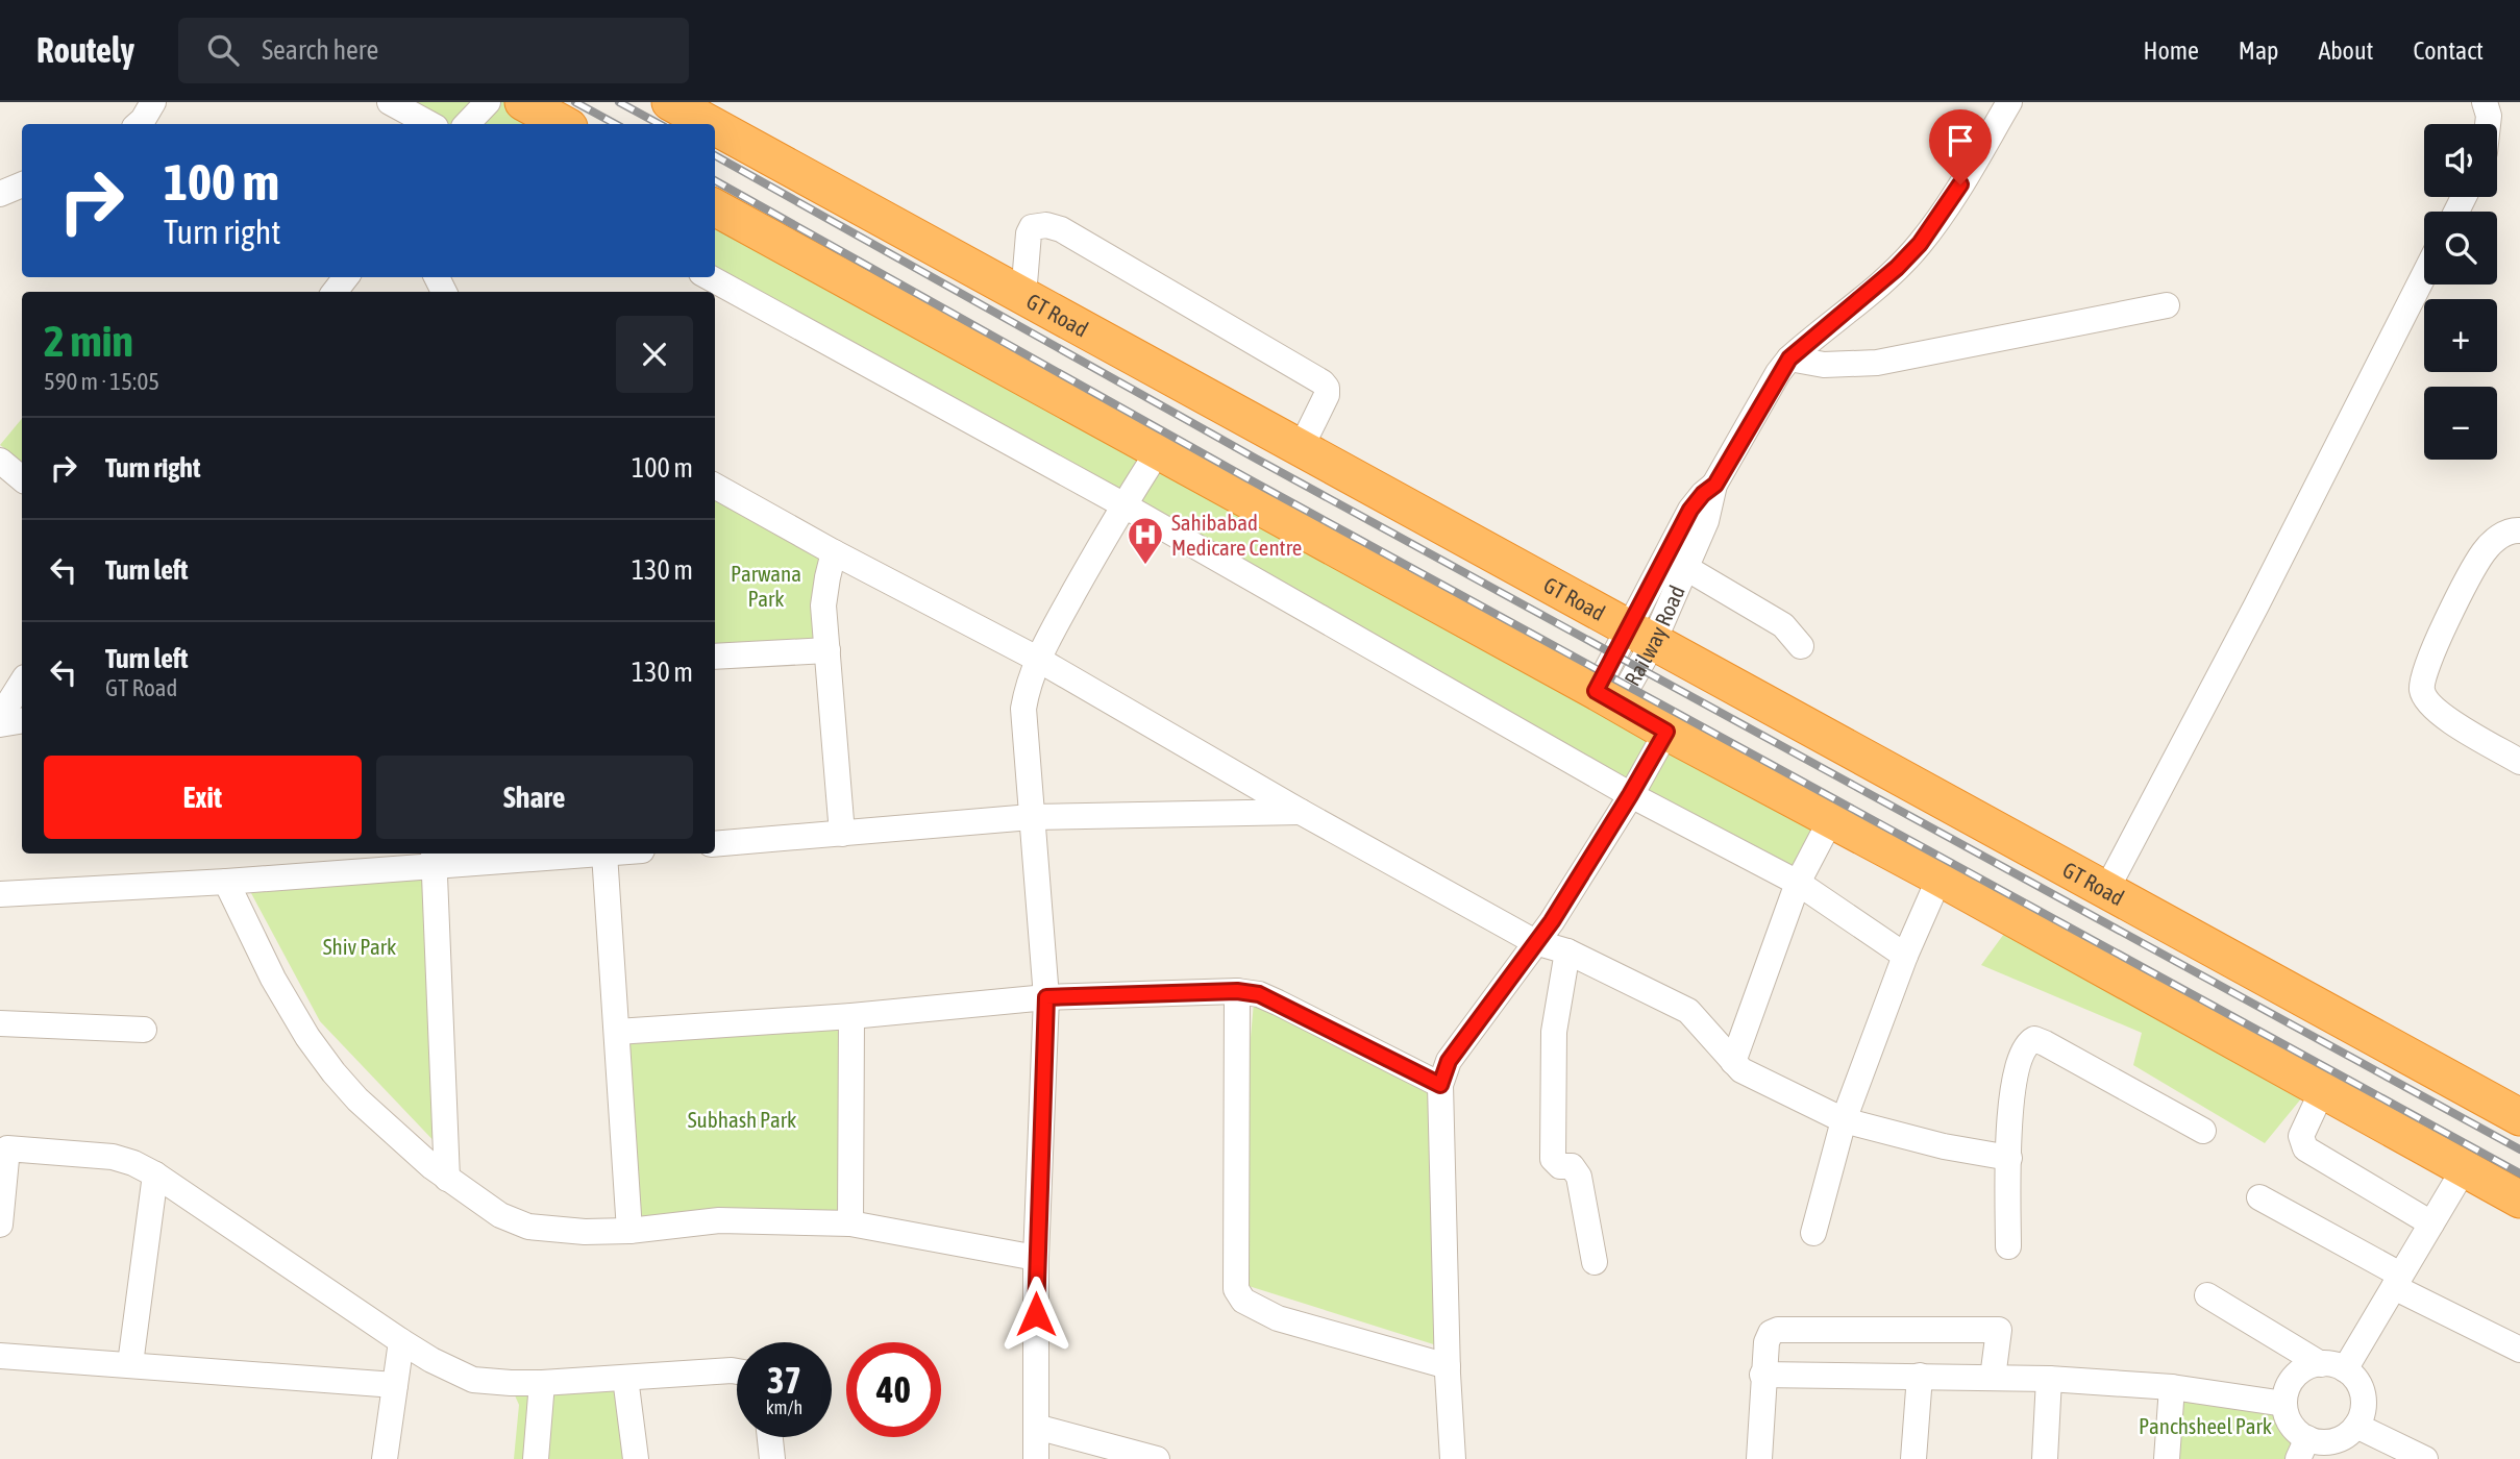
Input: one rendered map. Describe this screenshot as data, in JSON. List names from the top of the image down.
{
  "streets": {
    "highway": ["GT Road"],
    "street": ["Railway Road"]
  },
  "crossings": [
    ["GT Road", "Railway Road"]
  ],
  "parks": [
    "Parwana Park",
    "Shiv Park",
    "Subhash Park",
    "Panchsheel Park"
  ],
  "places": {
    "hospital": ["Sahibabad Medicare Centre"]
  },
  "page": {
    "header": "Routely",
    "search": "Search here",
    "nav": [
      "Home",
      "Map",
      "About",
      "Contact"
    ],
    "map_buttons": ["+", "−"],
    "turn": ["100 m", "Turn right"],
    "heading": ["2 min", "590 m · 15:05"],
    "list": [
      {
        "name": "Turn right",
        "value": "100 m"
      },
      {
        "name": "Turn left",
        "value": "130 m"
      },
      {
        "name": "Turn left",
        "note": "GT Road",
        "value": "130 m"
      }
    ],
    "buttons": ["Exit", "Share"],
    "speed": "37 km/h",
    "limit": "40"
  }
}
